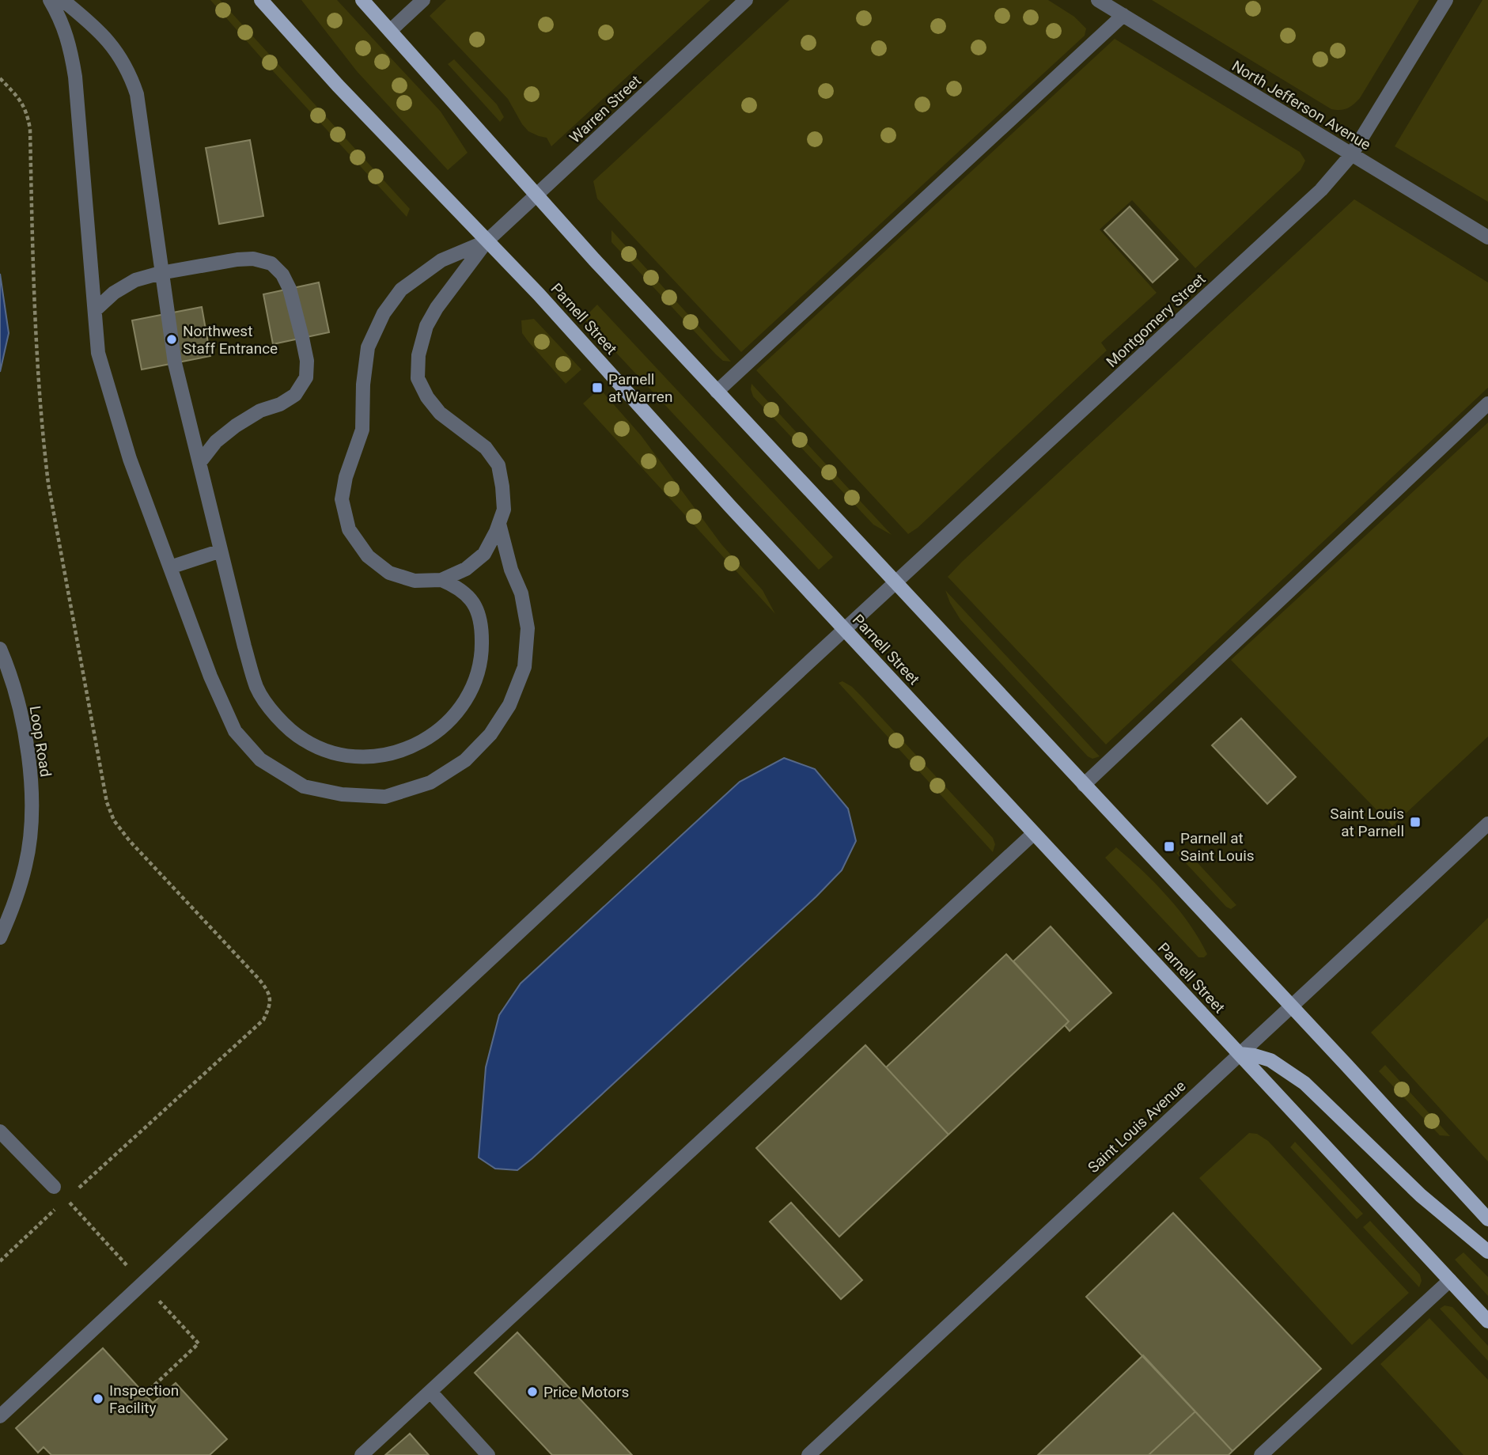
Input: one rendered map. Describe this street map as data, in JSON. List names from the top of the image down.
{
  "streets": {
    "main road": ["Parnell Street"],
    "street": [
      "North Jefferson Avenue",
      "Warren Street",
      "Montgomery Street",
      "Loop Road",
      "Saint Louis Avenue"
    ]
  },
  "crossings": [
    ["North Jefferson Avenue", "Montgomery Street"],
    ["Warren Street", "Parnell Street"],
    ["Parnell Street", "Montgomery Street"],
    ["Parnell Street", "Saint Louis Avenue"]
  ],
  "places": {
    "other": ["Northwest Staff Entrance", "Price Motors", "Inspection Facility"],
    "transit": ["Parnell at Warren", "Saint Louis at Parnell", "Parnell at Saint Louis"]
  }
}
